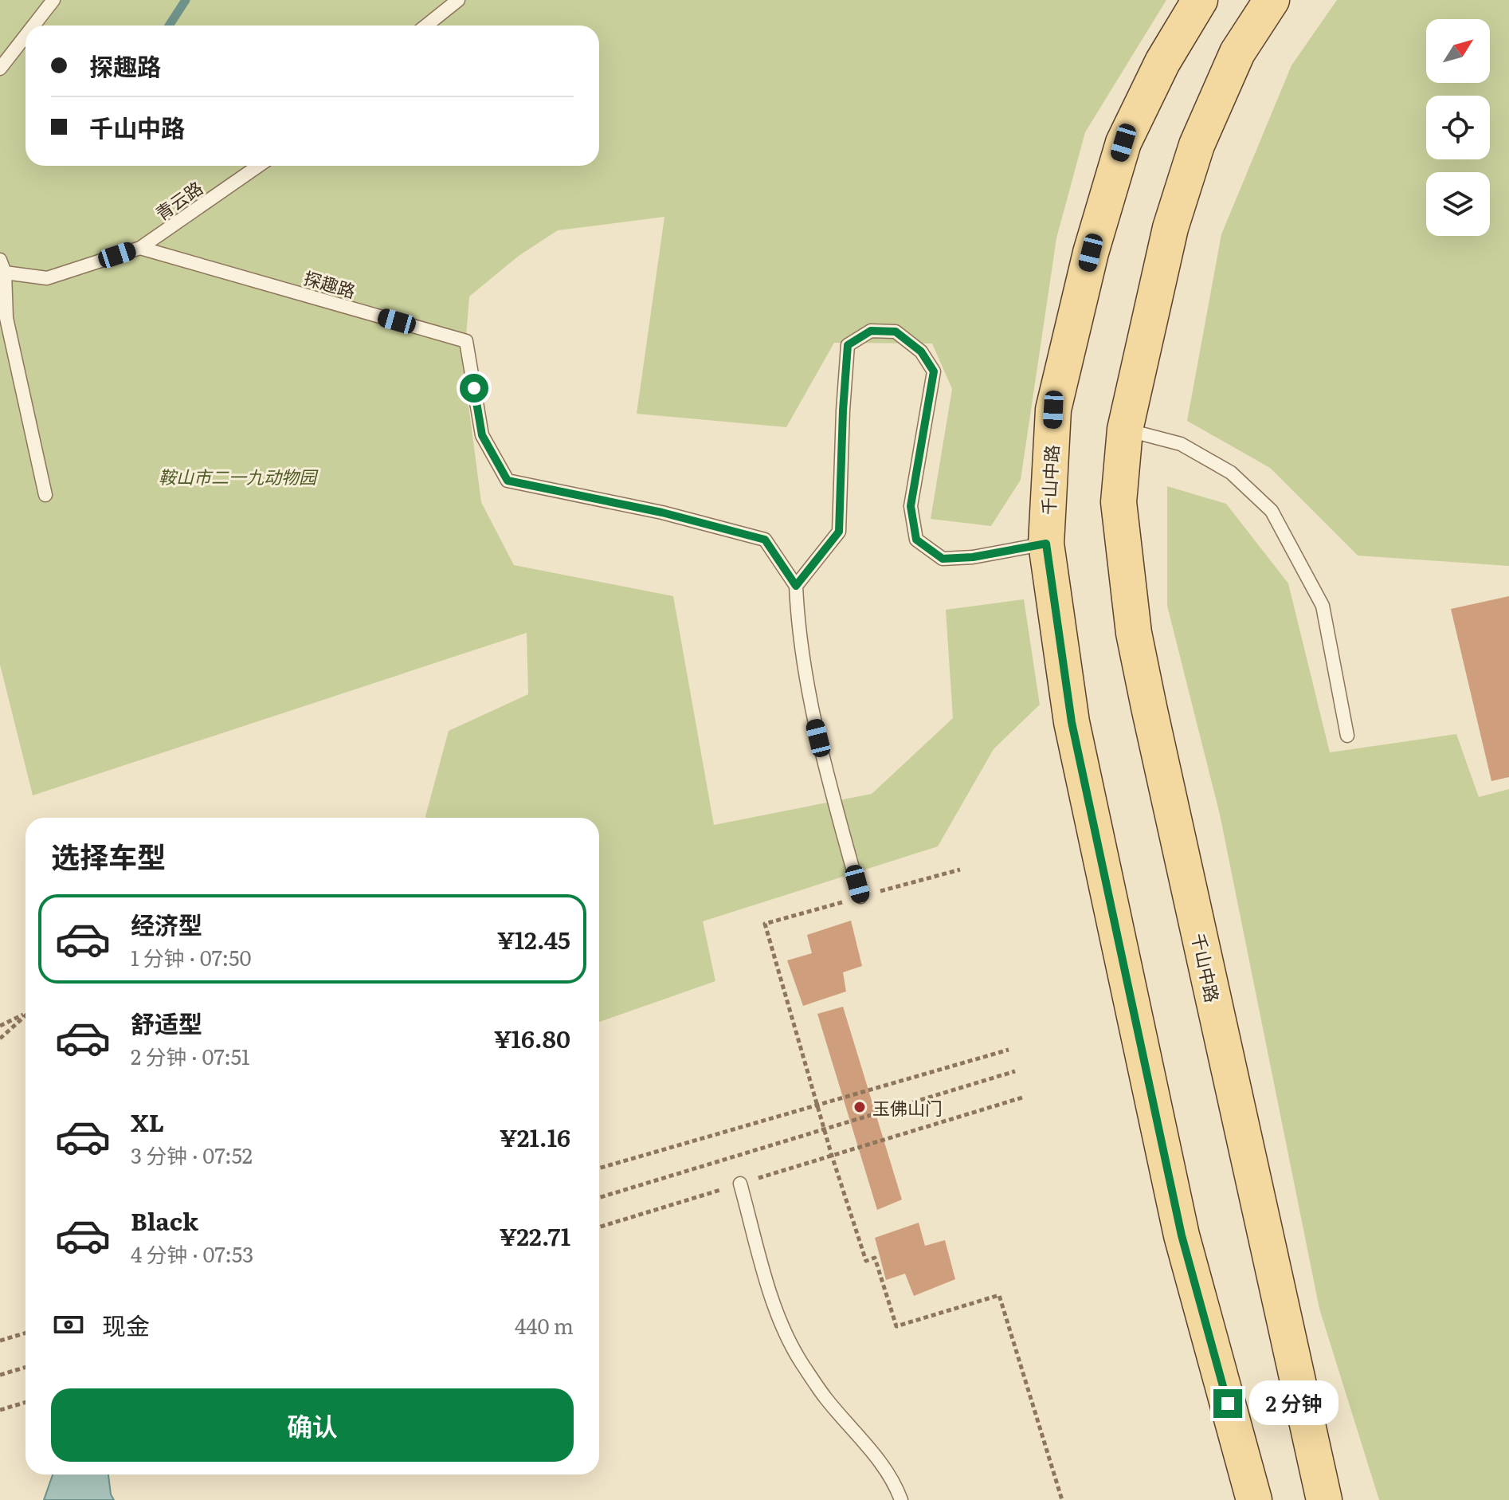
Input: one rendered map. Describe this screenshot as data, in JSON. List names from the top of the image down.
{
  "streets": {
    "main road": ["千山中路"],
    "lane": ["青云路", "探趣路"]
  },
  "crossings": [
    ["青云路", "探趣路"]
  ],
  "parks": ["鞍山市二一九动物园"],
  "places": ["玉佛山门"],
  "north": "top right",
  "page": {
    "banner": ["探趣路", "千山中路"],
    "heading": "选择车型",
    "list": [
      {
        "name": "经济型",
        "note": "1 分钟 · 07:50",
        "value": "¥12.45"
      },
      {
        "name": "舒适型",
        "note": "2 分钟 · 07:51",
        "value": "¥16.80"
      },
      {
        "name": "XL",
        "note": "3 分钟 · 07:52",
        "value": "¥21.16"
      },
      {
        "name": "Black",
        "note": "4 分钟 · 07:53",
        "value": "¥22.71"
      }
    ],
    "pay": ["现金", "440 m"],
    "buttons": "确认",
    "bubble": "2 分钟"
  }
}
